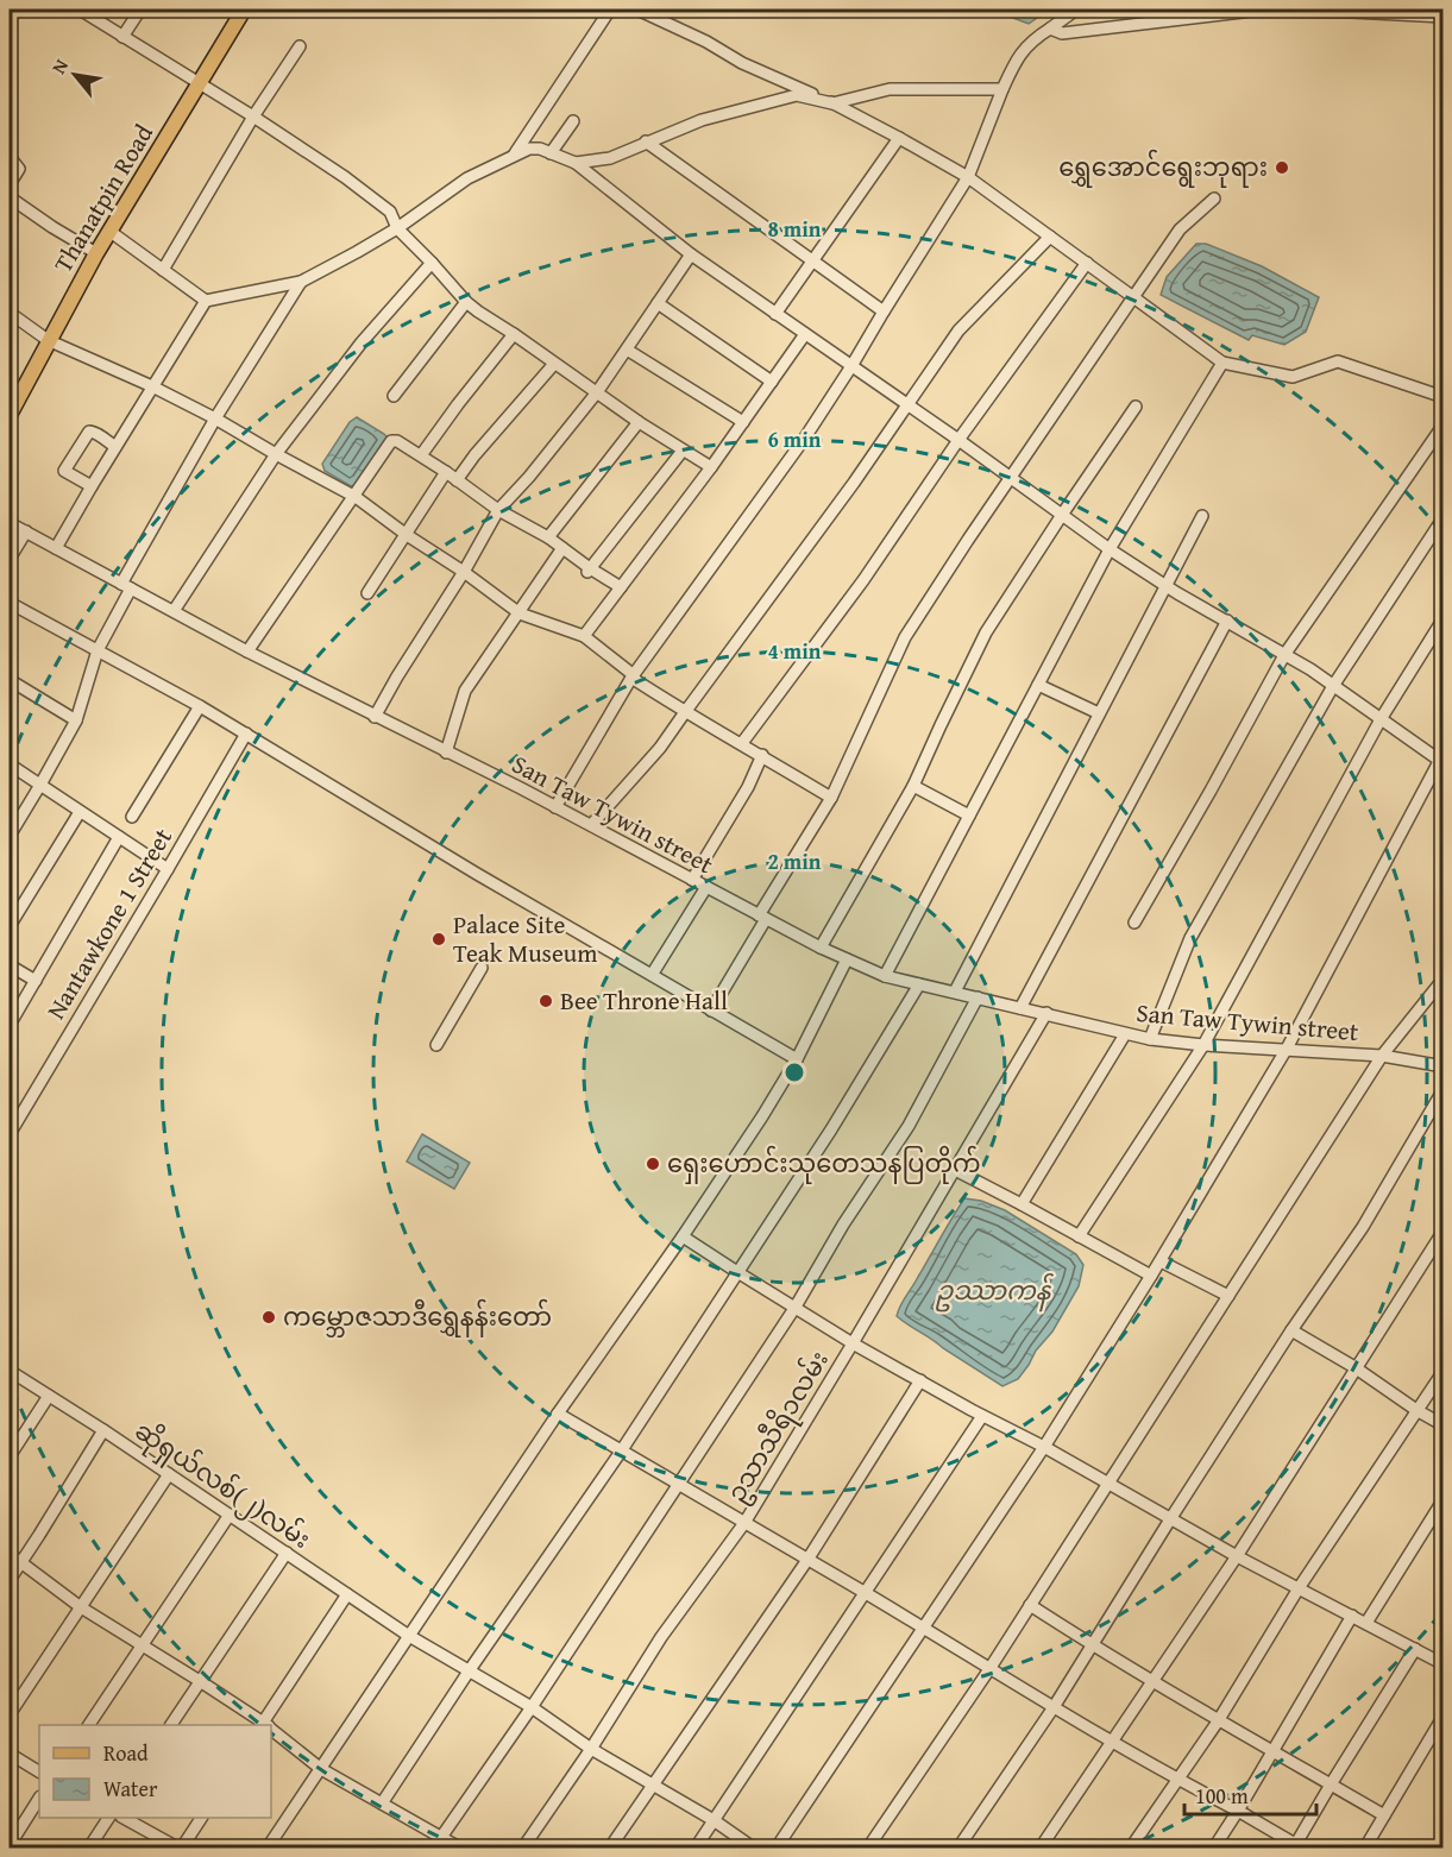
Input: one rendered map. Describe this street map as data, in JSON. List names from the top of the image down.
{
  "streets": {
    "main road": ["Thanatpin Road"],
    "street": [
      "San Taw Tywin street",
      "Nantawkone 1 Street",
      "ဥသာသီရိ၁လမ်း",
      "ဆိုရှယ်လစ်(၂)လမ်း"
    ]
  },
  "crossings": [
    ["San Taw Tywin street", "ဥသာသီရိ၁လမ်း"],
    ["ဥသာသီရိ၁လမ်း", "ဆိုရှယ်လစ်(၂)လမ်း"]
  ],
  "water": ["ဥဿာကန်"],
  "places": [
    "ရွှေအောင်ရွေးဘုရား",
    "Palace Site Teak Museum",
    "Bee Throne Hall",
    "ရှေးဟောင်းသုတေသနပြတိုက်",
    "ကမ္ဘောဇသာဒီရွှေနန်းတော်"
  ],
  "legend": ["Road", "Water"],
  "scale_bar": "100 m",
  "north": "top left",
  "rings": [
    "8 min",
    "6 min",
    "4 min",
    "2 min"
  ]
}
